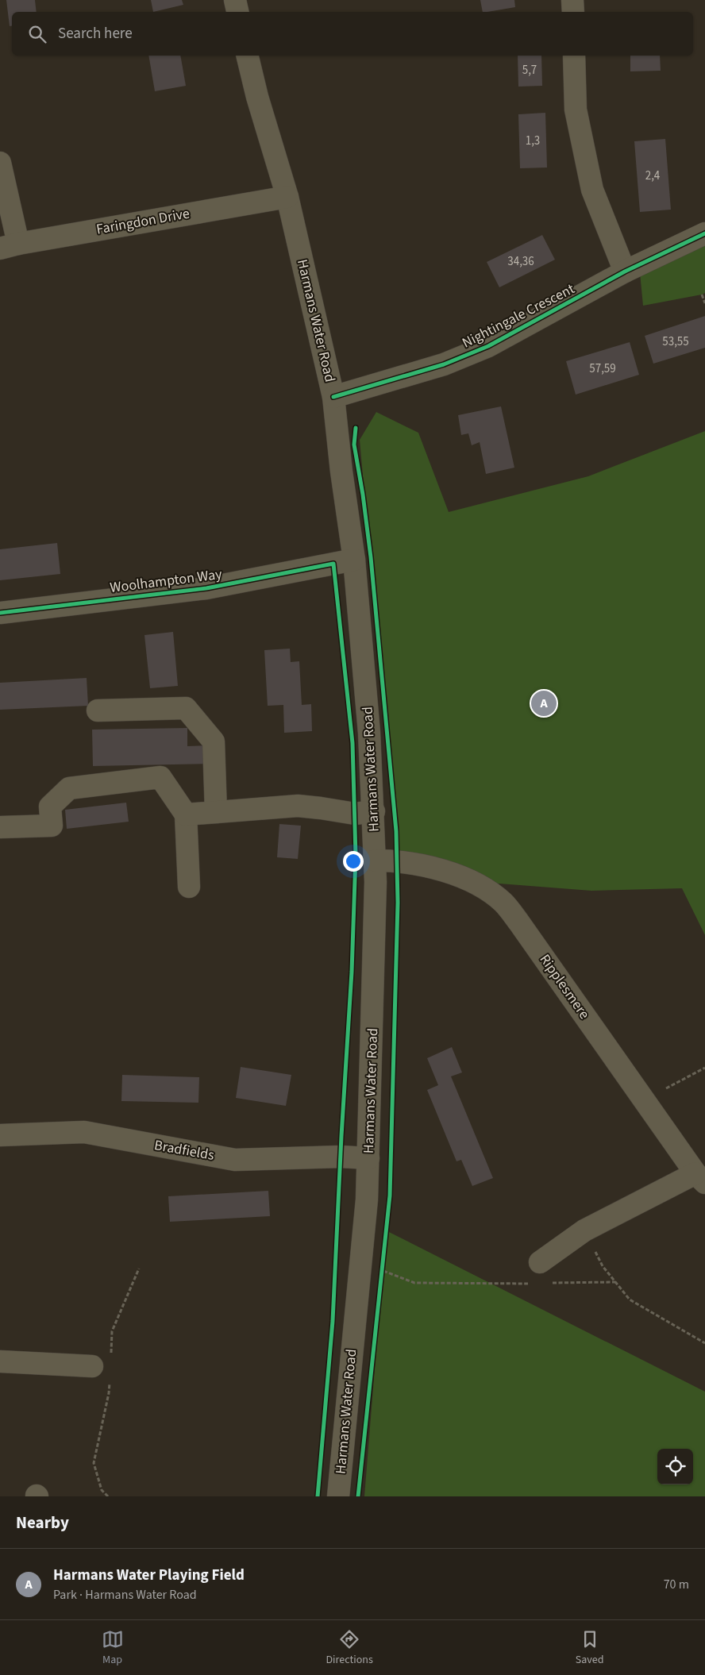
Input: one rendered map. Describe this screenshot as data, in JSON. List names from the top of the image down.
{
  "streets": {
    "street": [
      "Faringdon Drive",
      "Nightingale Crescent",
      "Harmans Water Road",
      "Woolhampton Way",
      "Ripplesmere",
      "Bradfields"
    ]
  },
  "crossings": [
    ["Faringdon Drive", "Harmans Water Road"],
    ["Nightingale Crescent", "Harmans Water Road"],
    ["Harmans Water Road", "Woolhampton Way"],
    ["Harmans Water Road", "Ripplesmere"],
    ["Harmans Water Road", "Bradfields"]
  ],
  "house_numbers": [
    "5,7",
    "1,3",
    "2,4",
    "34,36",
    "53,55",
    "57,59"
  ],
  "page": {
    "search": "Search here",
    "pins": "A",
    "heading": "Nearby",
    "list": [
      {
        "mark": "A",
        "name": "Harmans Water Playing Field",
        "note": "Park · Harmans Water Road",
        "value": "70 m"
      }
    ],
    "nav": ["Map", "Directions", "Saved"]
  }
}
